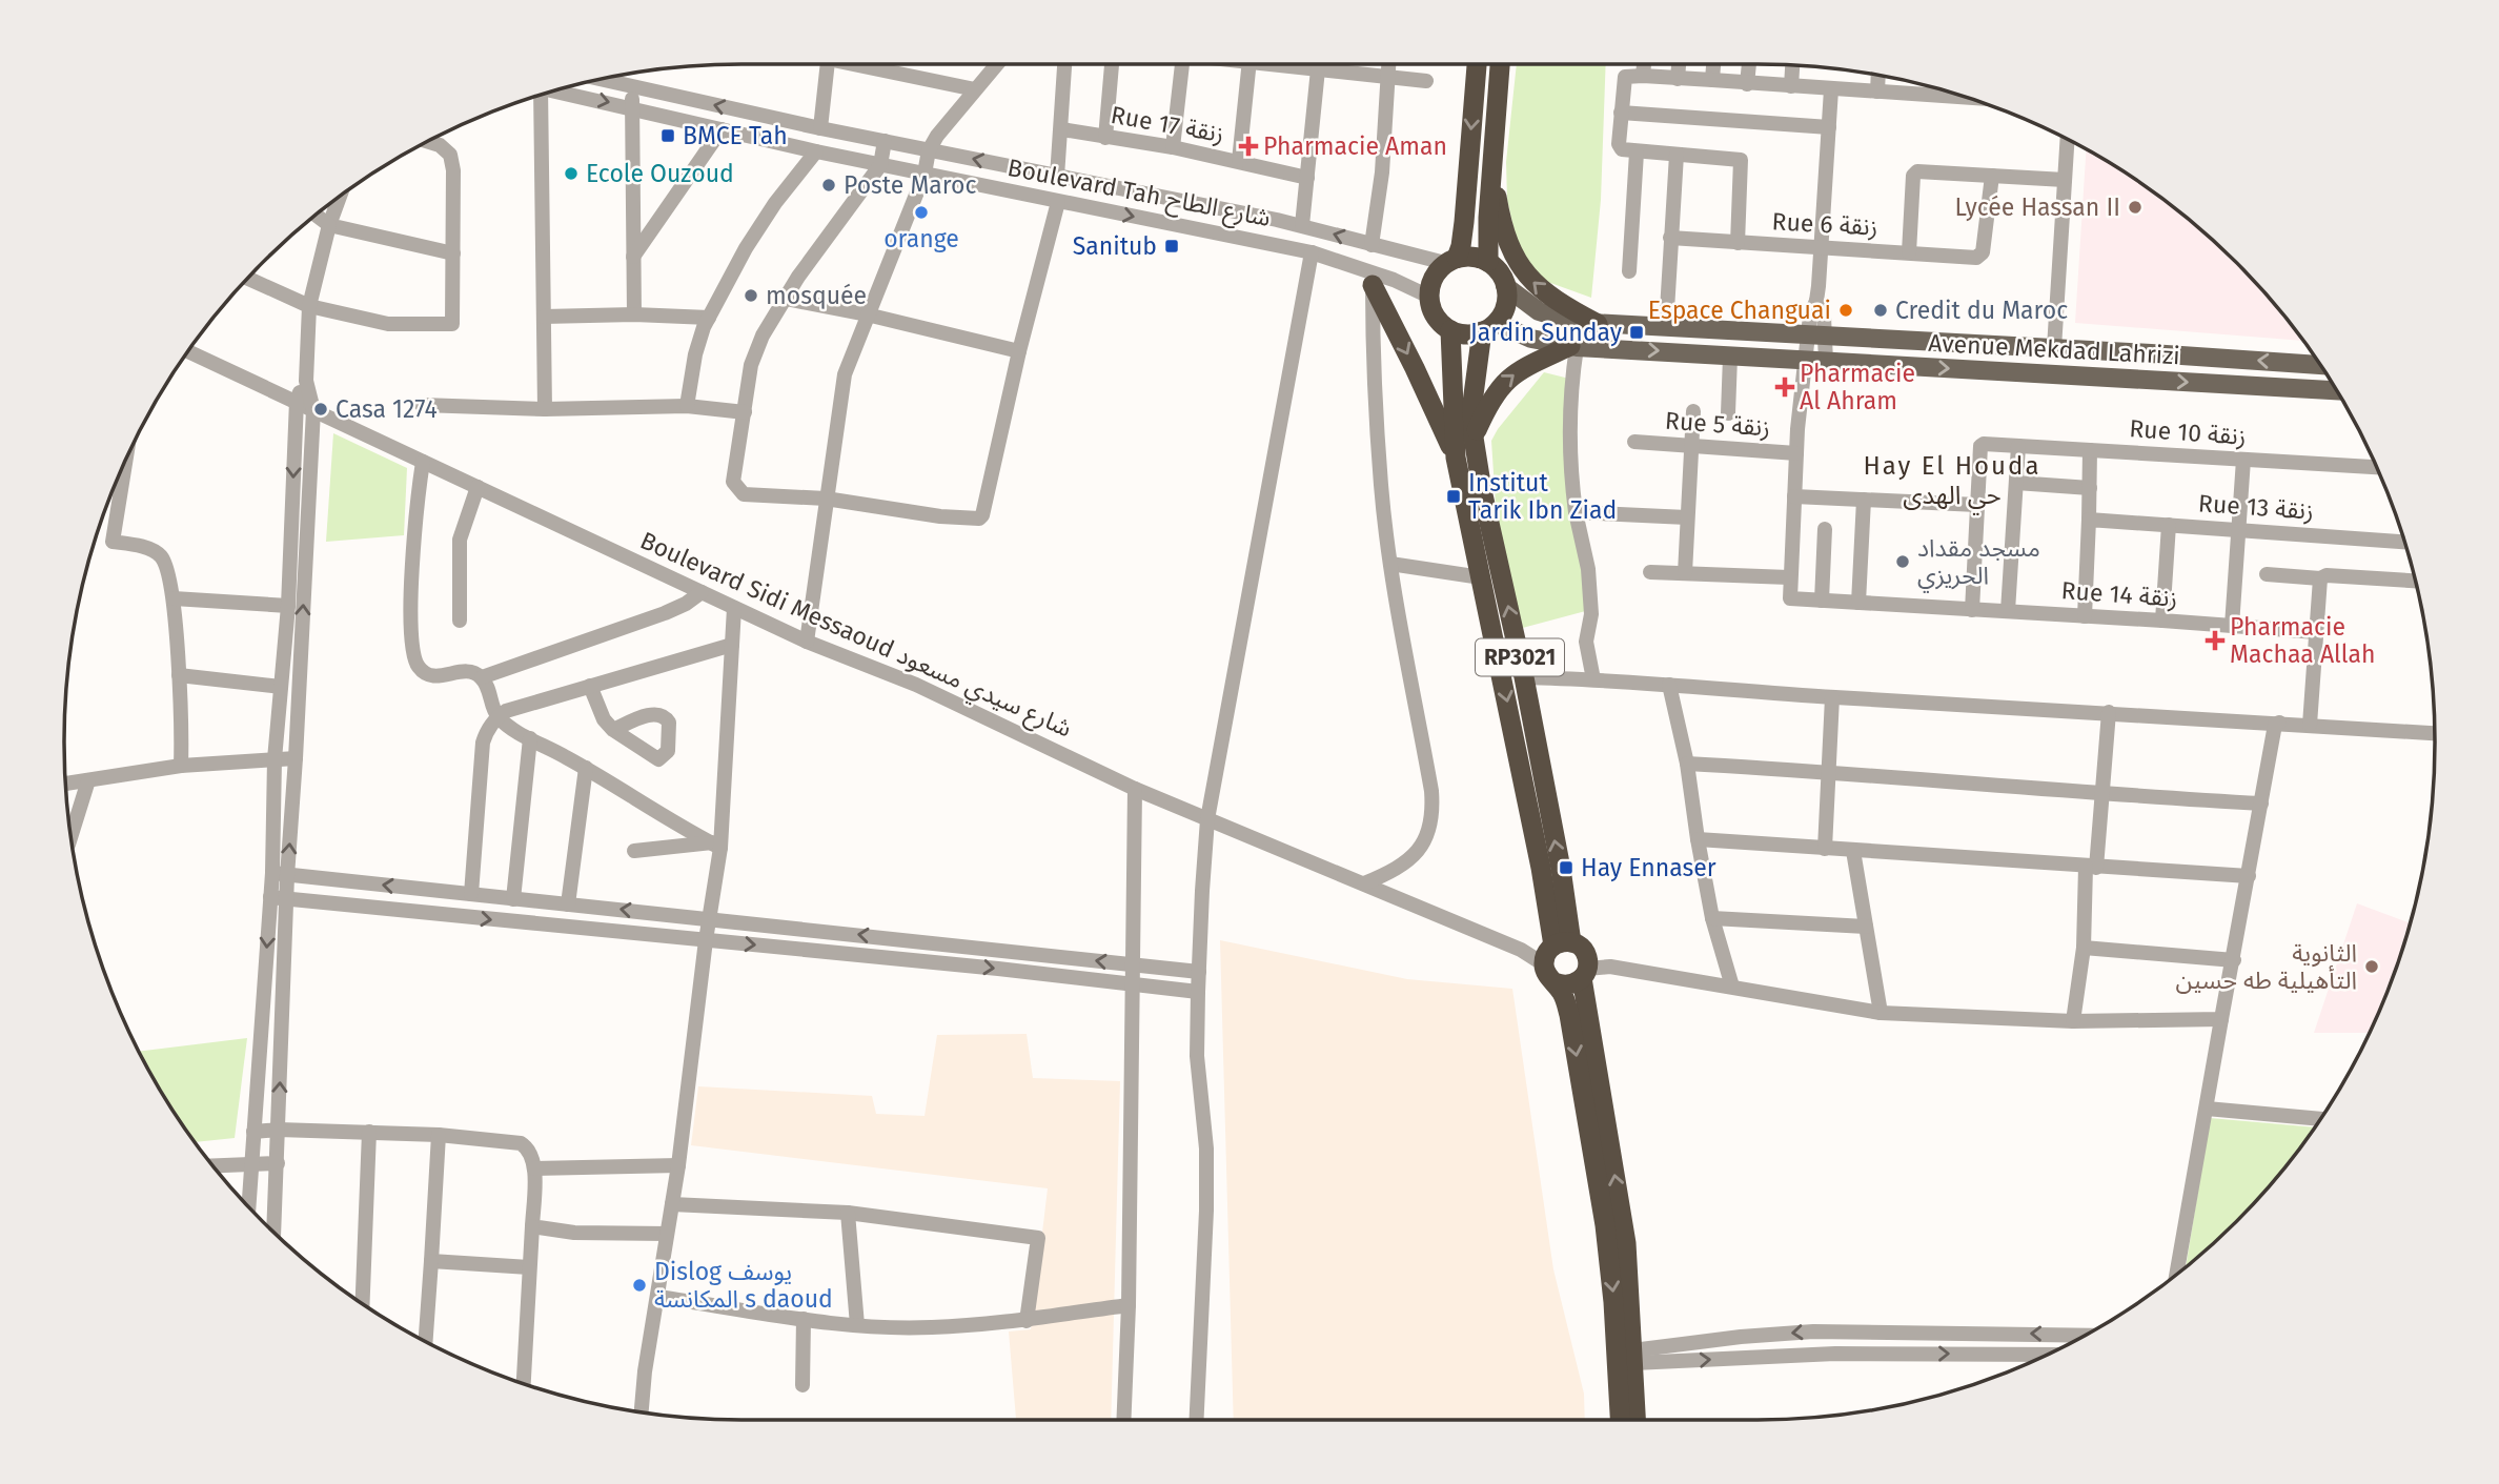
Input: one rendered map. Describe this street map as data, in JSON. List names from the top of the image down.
{
  "streets": {
    "highway": ["RP3021"],
    "main road": ["Avenue Mekdad Lahrizi"],
    "street": [
      "Rue 17 زنقة",
      "Boulevard Tah شارع الطاح",
      "Rue 6 زنقة",
      "Rue 5 زنقة",
      "Rue 10 زنقة",
      "Rue 13 زنقة",
      "Rue 14 زنقة",
      "Boulevard Sidi Messaoud شارع سيدي مسعود"
    ]
  },
  "crossings": [
    ["Boulevard Tah شارع الطاح", "Avenue Mekdad Lahrizi"],
    ["Boulevard Tah شارع الطاح", "RP3021"],
    ["Avenue Mekdad Lahrizi", "RP3021"],
    ["Boulevard Sidi Messaoud شارع سيدي مسعود", "RP3021"]
  ],
  "districts": ["Hay El Houda حي الهدى"],
  "places": {
    "transit": [
      "BMCE Tah",
      "Sanitub",
      "Jardin Sunday",
      "Institut Tarik Ibn Ziad",
      "Hay Ennaser"
    ],
    "health": ["Pharmacie Aman", "Pharmacie Al Ahram", "Pharmacie Machaa Allah"],
    "other": [
      "Ecole Ouzoud",
      "Poste Maroc",
      "Lycée Hassan II",
      "orange",
      "mosquée",
      "Espace Changuai",
      "Credit du Maroc",
      "Casa 1274",
      "مسجد مقداد الحريزي",
      "الثانوية التأهيلية طه حسين",
      "Dislog يوسف المكانسة s daoud"
    ]
  }
}
